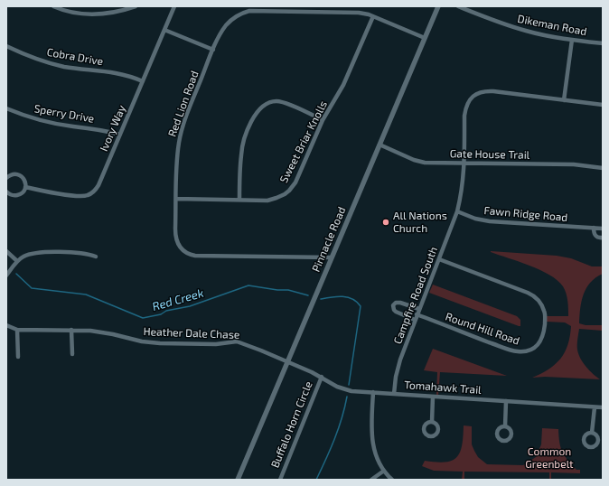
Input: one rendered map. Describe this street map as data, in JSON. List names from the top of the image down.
{
  "streets": {
    "street": [
      "Dikeman Road",
      "Cobra Drive",
      "Red Lion Road",
      "Sperry Drive",
      "Ivory Way",
      "Sweet Briar Knolls",
      "Gate House Trail",
      "Fawn Ridge Road",
      "Pinnacle Road",
      "Campfire Road South",
      "Round Hill Road",
      "Heather Dale Chase",
      "Tomahawk Trail",
      "Buffalo Horn Circle"
    ]
  },
  "crossings": [
    ["Cobra Drive", "Ivory Way"],
    ["Red Lion Road", "Sweet Briar Knolls"],
    ["Red Lion Road", "Pinnacle Road"],
    ["Sperry Drive", "Ivory Way"],
    ["Gate House Trail", "Pinnacle Road"],
    ["Gate House Trail", "Campfire Road South"],
    ["Fawn Ridge Road", "Campfire Road South"],
    ["Pinnacle Road", "Heather Dale Chase"],
    ["Pinnacle Road", "Tomahawk Trail"],
    ["Campfire Road South", "Round Hill Road"],
    ["Campfire Road South", "Tomahawk Trail"],
    ["Heather Dale Chase", "Tomahawk Trail"],
    ["Tomahawk Trail", "Buffalo Horn Circle"]
  ],
  "water": ["Red Creek"],
  "parks": ["Common Greenbelt"],
  "places": ["All Nations Church"]
}
